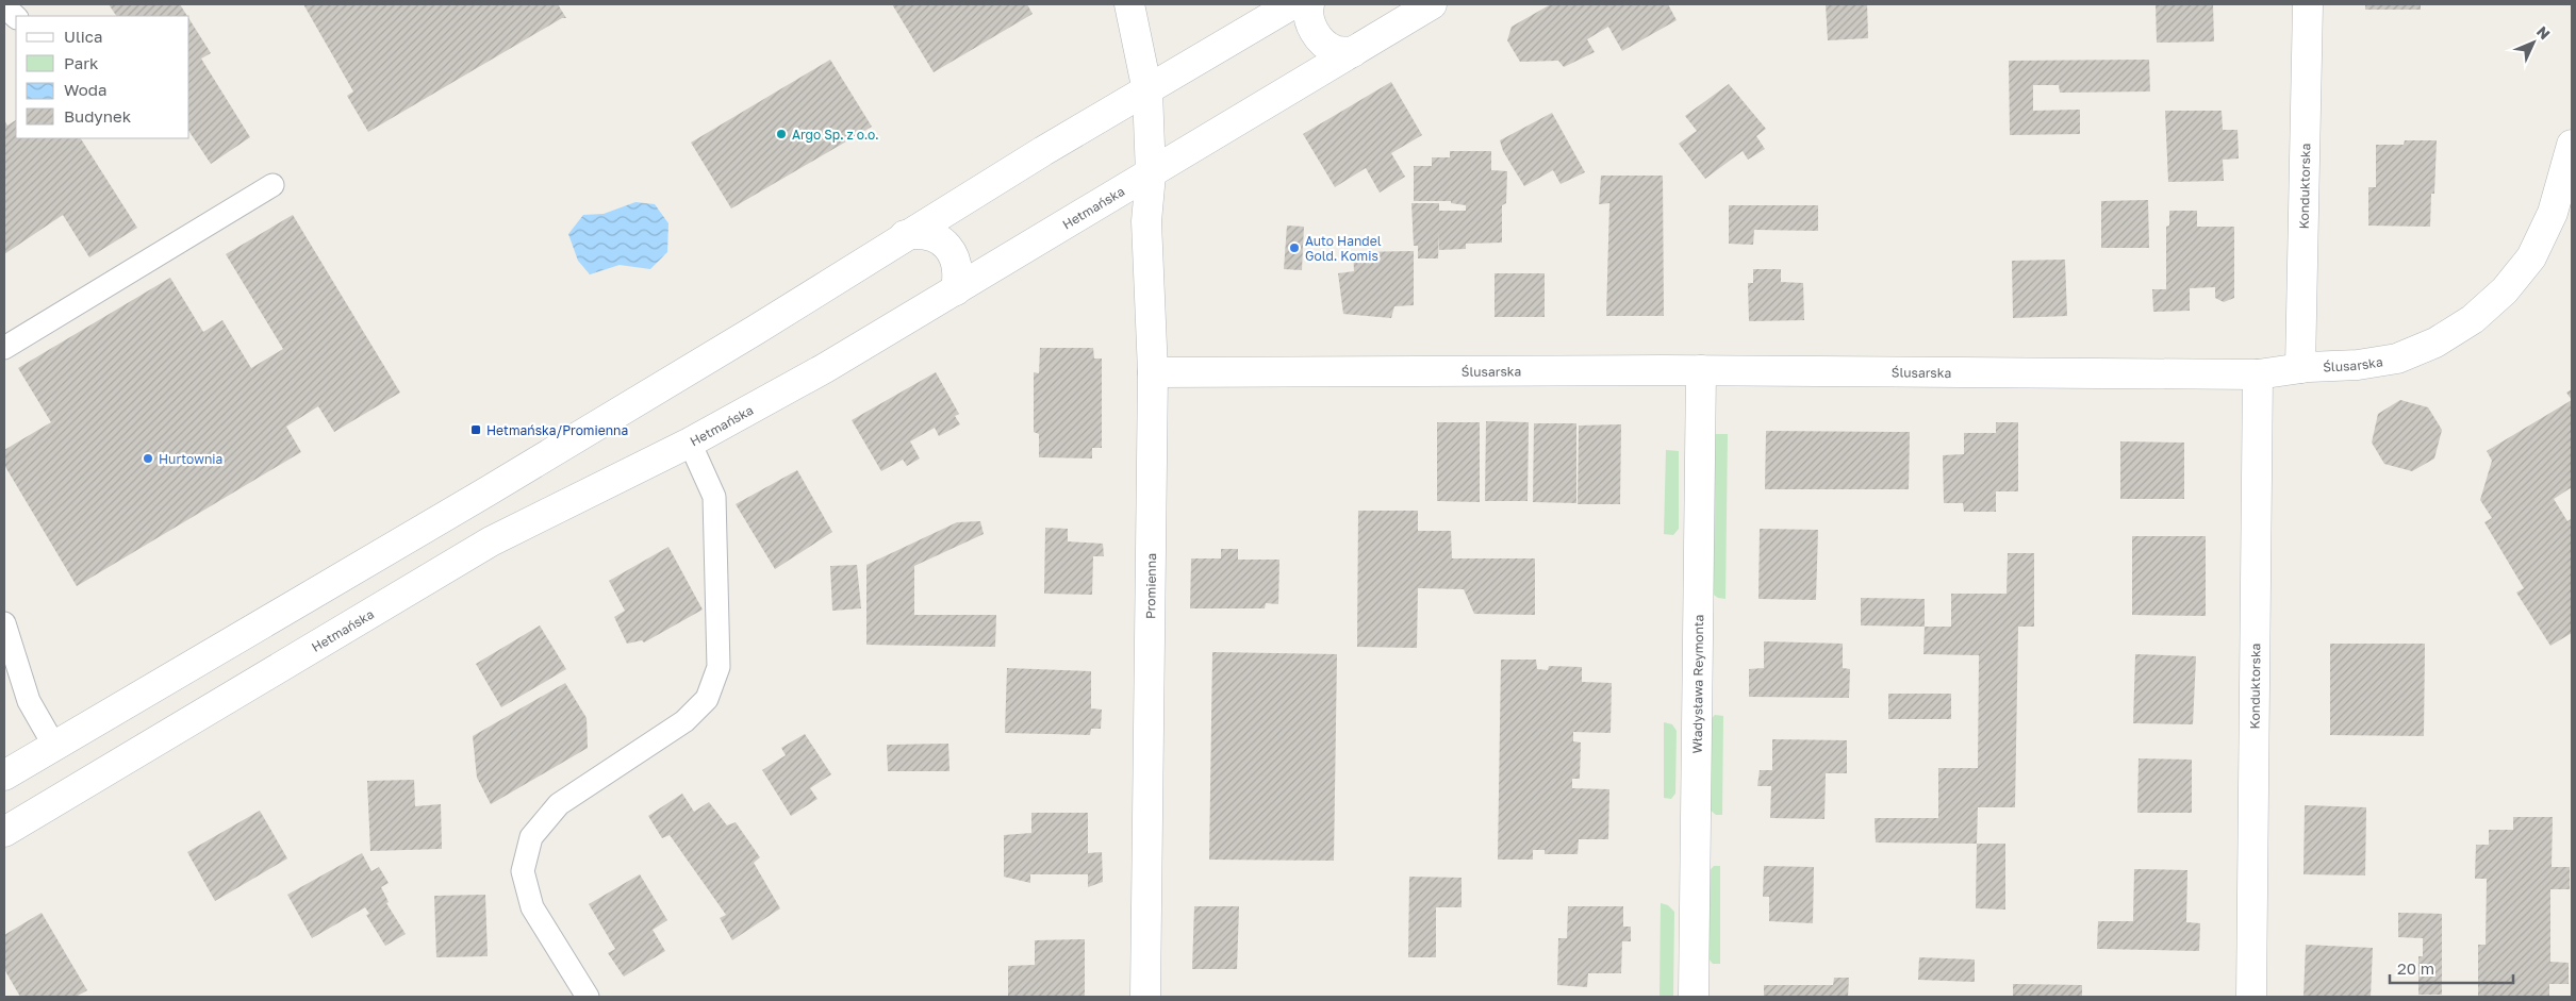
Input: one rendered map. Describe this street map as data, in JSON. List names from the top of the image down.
{
  "streets": {
    "street": [
      "Konduktorska",
      "Hetmańska",
      "Ślusarska",
      "Promienna",
      "Władysława Reymonta"
    ]
  },
  "crossings": [
    ["Konduktorska", "Ślusarska"],
    ["Hetmańska", "Promienna"],
    ["Ślusarska", "Promienna"],
    ["Ślusarska", "Władysława Reymonta"]
  ],
  "places": {
    "other": ["Argo Sp. z o.o.", "Auto Handel Gold. Komis", "Hurtownia"],
    "transit": ["Hetmańska/Promienna"]
  },
  "legend": [
    "Ulica",
    "Park",
    "Woda",
    "Budynek"
  ],
  "scale_bar": "20 m",
  "north": "top right"
}
